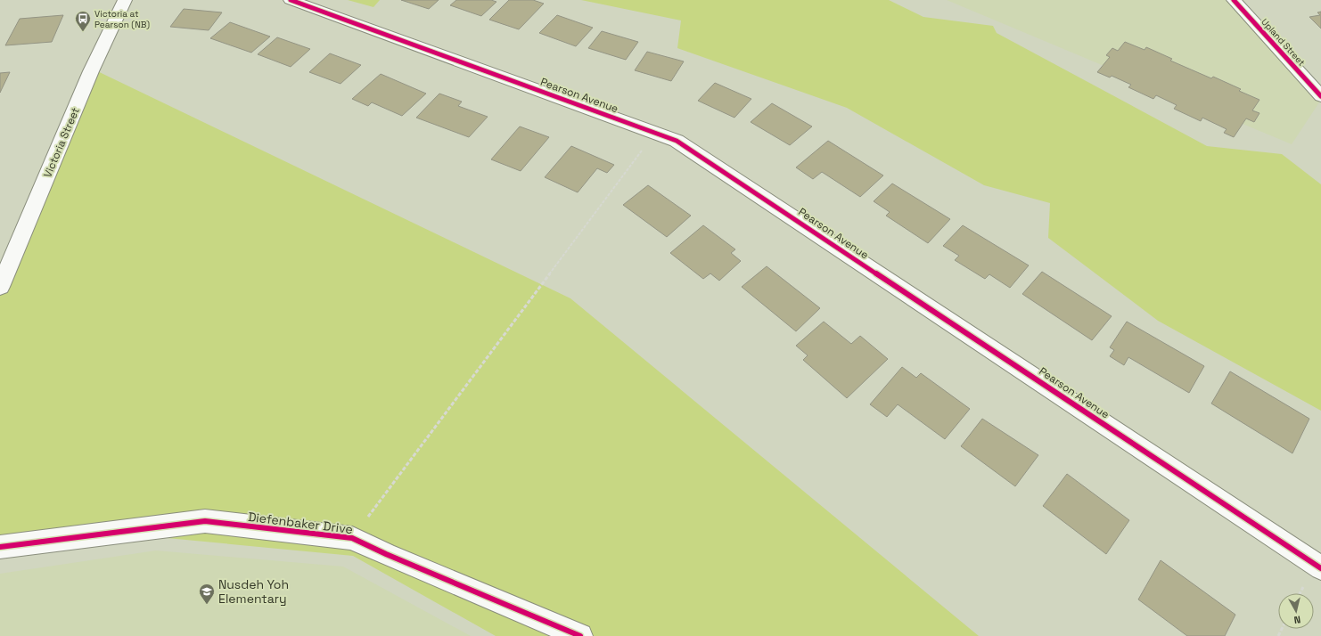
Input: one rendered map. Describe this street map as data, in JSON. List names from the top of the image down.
{
  "streets": {
    "street": [
      "Upland Street",
      "Pearson Avenue",
      "Victoria Street",
      "Diefenbaker Drive"
    ]
  },
  "places": {
    "bus stop": ["Victoria at Pearson (NB)"],
    "school or university": ["Nusdeh Yoh Elementary"]
  },
  "north": "bottom"
}
